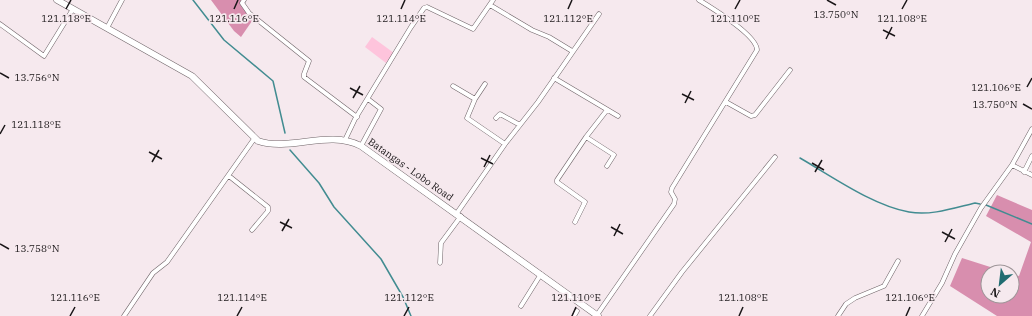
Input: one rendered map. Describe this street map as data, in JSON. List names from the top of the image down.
{
  "streets": {
    "main road": ["Batangas - Lobo Road"]
  },
  "north": "bottom left",
  "coordinates": [
    "13.750°N",
    "121.118°E",
    "121.116°E",
    "121.114°E",
    "121.112°E",
    "121.110°E",
    "121.108°E",
    "13.756°N",
    "121.106°E",
    "13.758°N"
  ]
}
